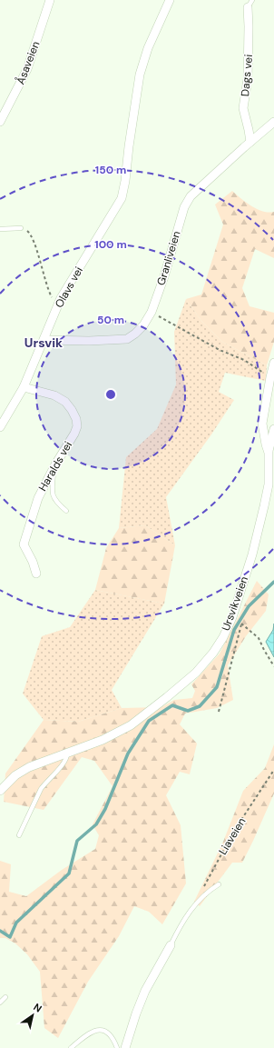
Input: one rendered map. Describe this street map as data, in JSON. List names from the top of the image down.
{
  "streets": {
    "street": [
      "Åsaveien",
      "Dags vei",
      "Granliveien",
      "Olavs vei",
      "Haralds vei",
      "Ursvikveien"
    ],
    "path": ["Liaveien"]
  },
  "crossings": [
    ["Dags vei", "Granliveien"],
    ["Granliveien", "Olavs vei"],
    ["Olavs vei", "Haralds vei"]
  ],
  "districts": ["Ursvik"],
  "north": "top right",
  "rings": ["150 m", "100 m", "50 m"]
}
